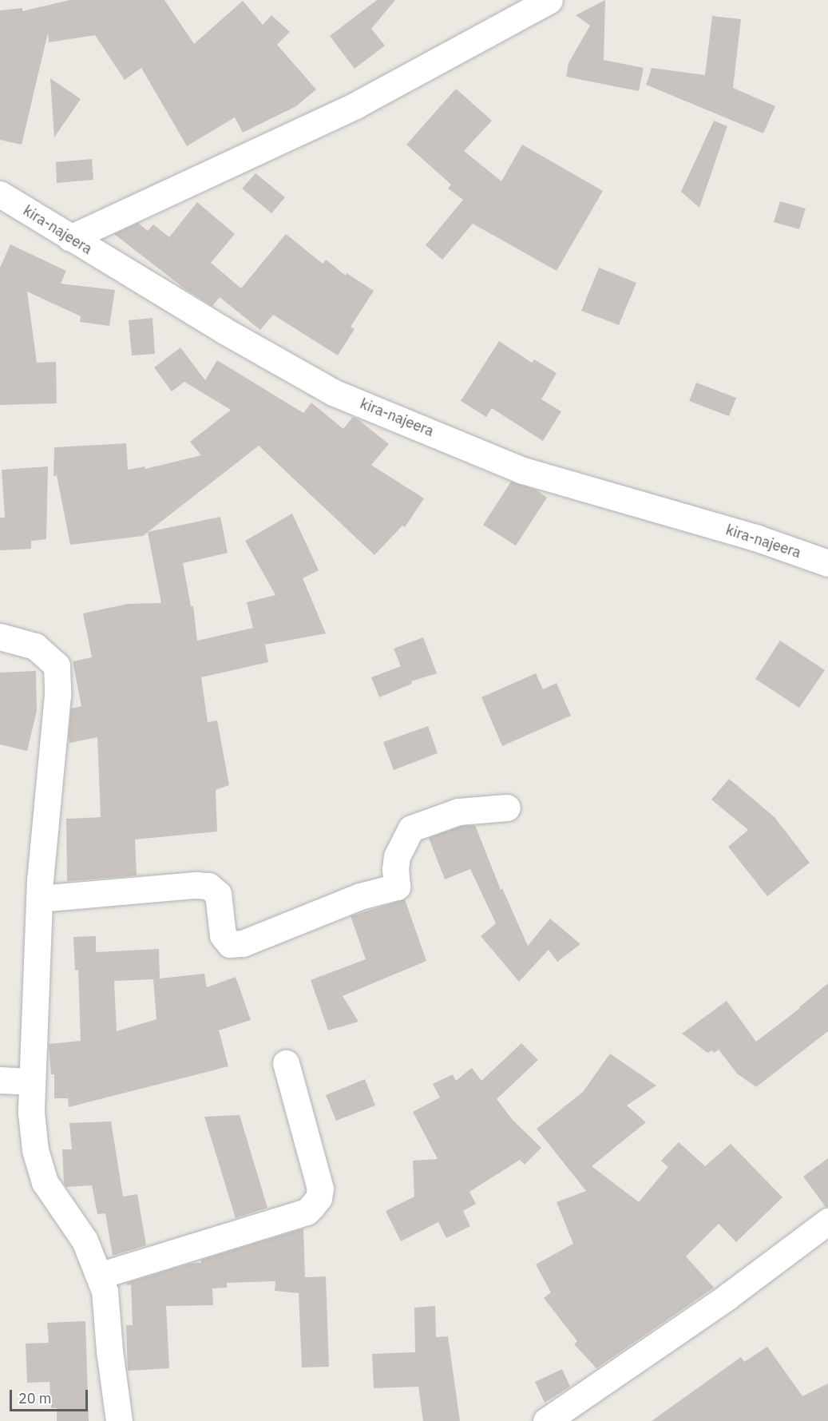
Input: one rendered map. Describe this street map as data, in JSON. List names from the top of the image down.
{
  "streets": {
    "street": ["kira-najeera"]
  },
  "scale_bar": "20 m"
}
